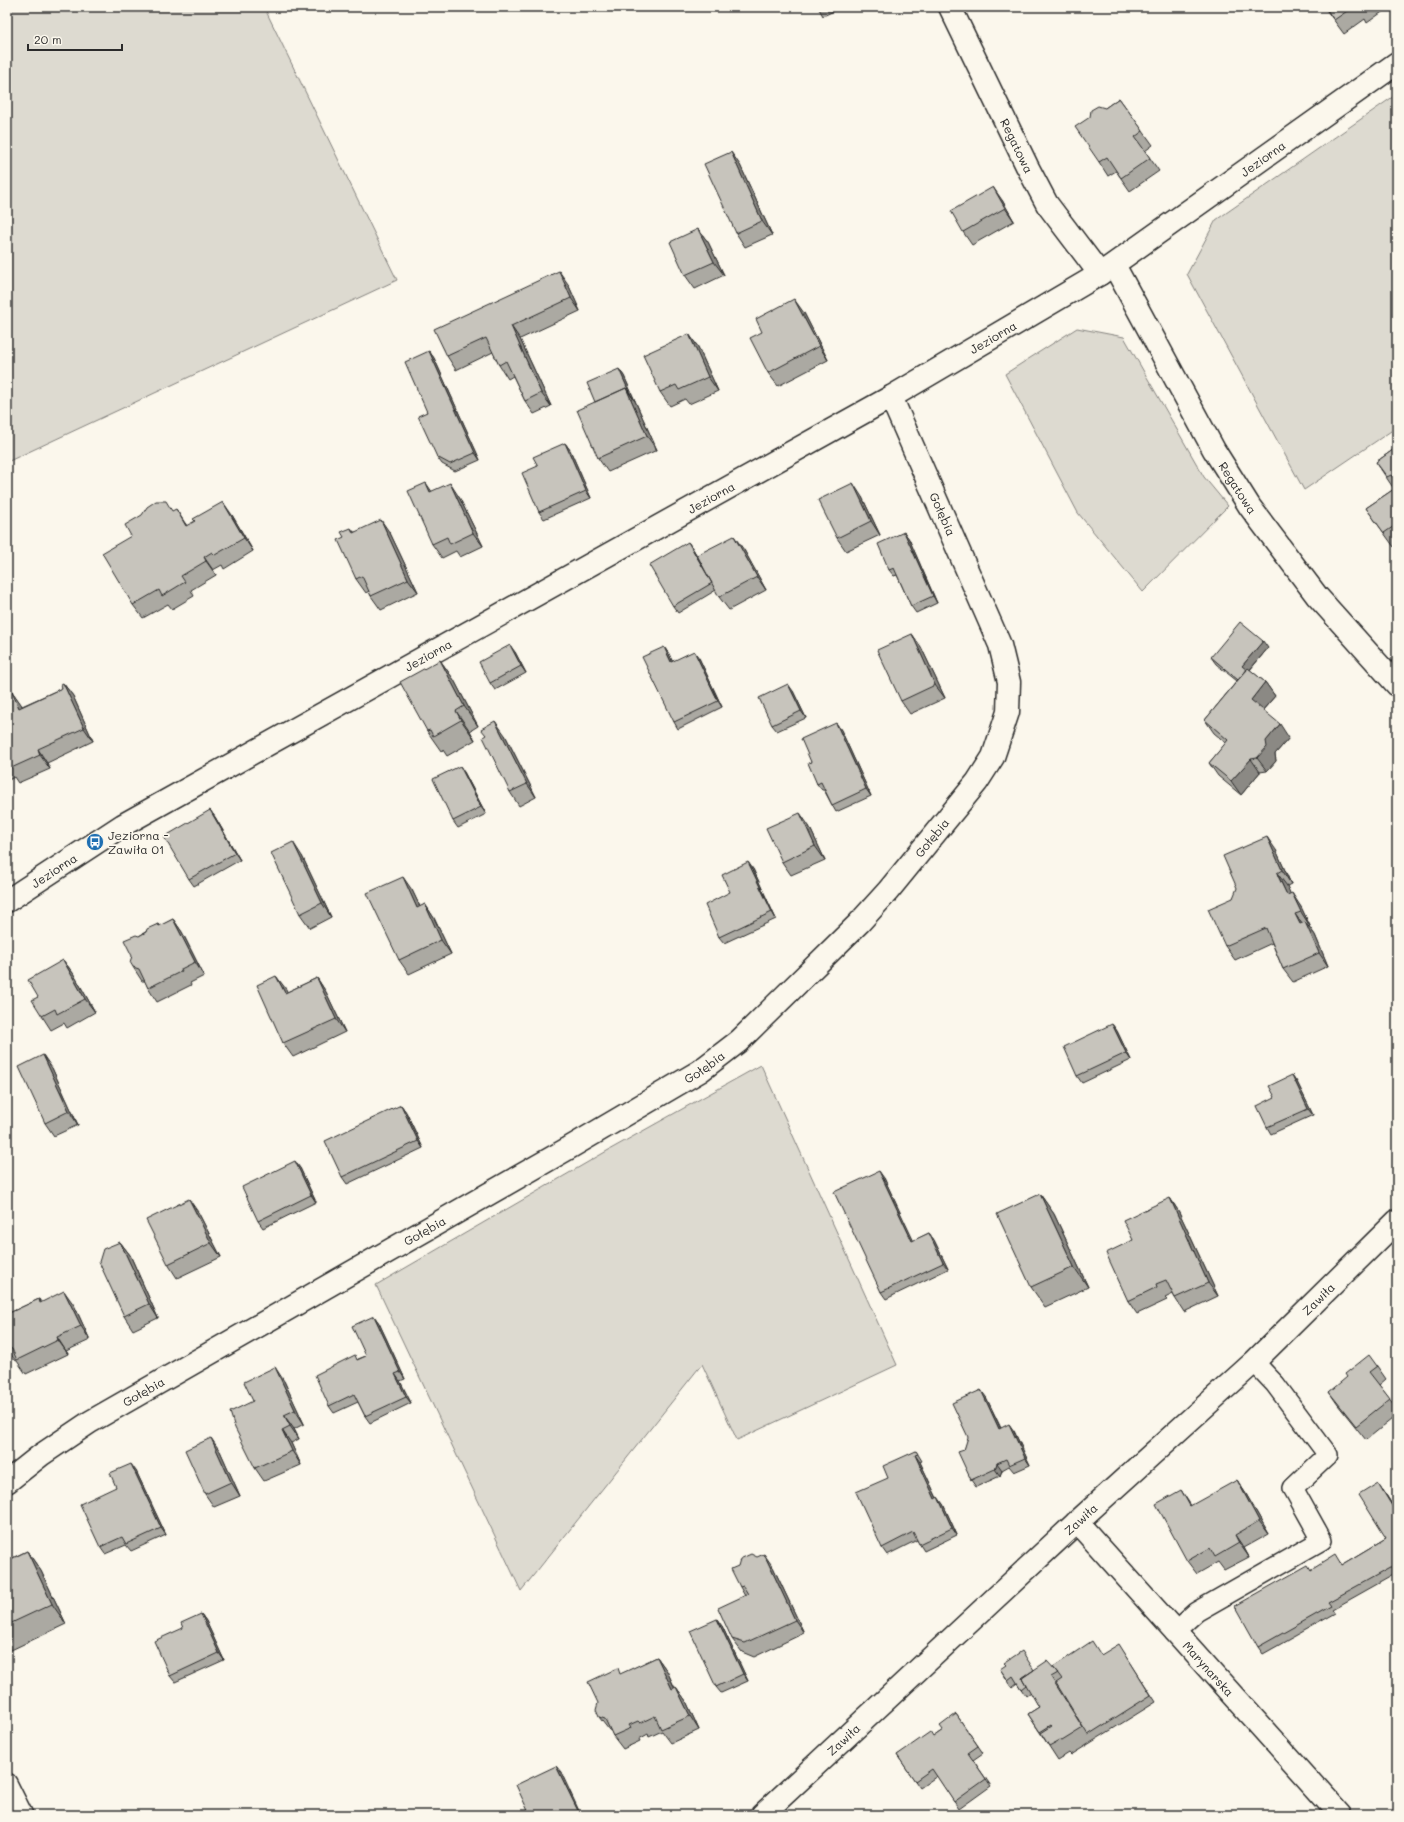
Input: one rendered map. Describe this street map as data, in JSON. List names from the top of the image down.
{
  "streets": {
    "street": [
      "Regatowa",
      "Jeziorna",
      "Gołębia",
      "Zawiła",
      "Marynarska"
    ]
  },
  "crossings": [
    ["Regatowa", "Jeziorna"],
    ["Jeziorna", "Gołębia"],
    ["Zawiła", "Marynarska"]
  ],
  "places": {
    "bus stop": ["Jeziorna - Zawiła 01"]
  },
  "scale_bar": "20 m"
}
